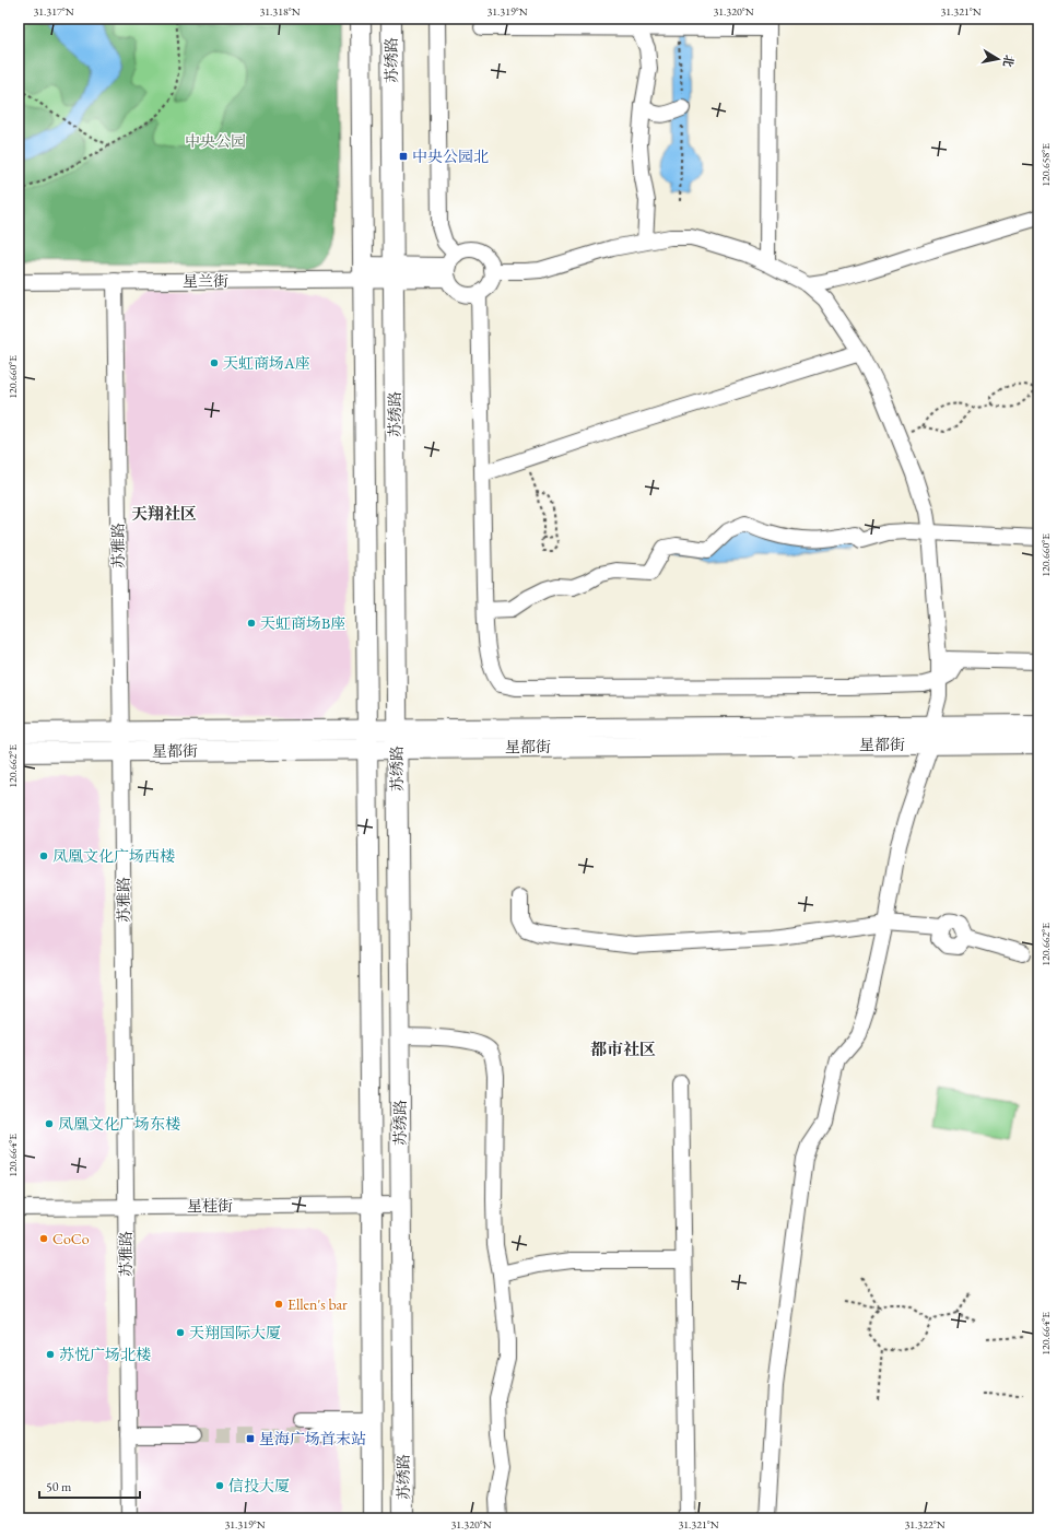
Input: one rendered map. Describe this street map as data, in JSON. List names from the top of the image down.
{
  "streets": {
    "main road": ["苏绣路", "星都街"],
    "street": ["星兰街", "苏雅路", "星桂街"]
  },
  "crossings": [
    ["苏绣路", "星兰街"],
    ["苏绣路", "星都街"],
    ["苏绣路", "星桂街"],
    ["星兰街", "苏雅路"],
    ["苏雅路", "星都街"],
    ["苏雅路", "星桂街"]
  ],
  "districts": ["天翔社区", "都市社区"],
  "parks": ["中央公园"],
  "places": {
    "transit": ["中央公园北", "星海广场首末站"],
    "other": [
      "天虹商场A座",
      "天虹商场B座",
      "凤凰文化广场西楼",
      "凤凰文化广场东楼",
      "CoCo",
      "Ellen's bar",
      "天翔国际大厦",
      "苏悦广场北楼",
      "信投大厦"
    ]
  },
  "scale_bar": "50 m",
  "north": "right",
  "coordinates": [
    "31.317°N",
    "31.318°N",
    "31.319°N",
    "31.320°N",
    "31.321°N",
    "120.658°E",
    "120.660°E",
    "120.662°E",
    "120.664°E",
    "31.322°N"
  ]
}
